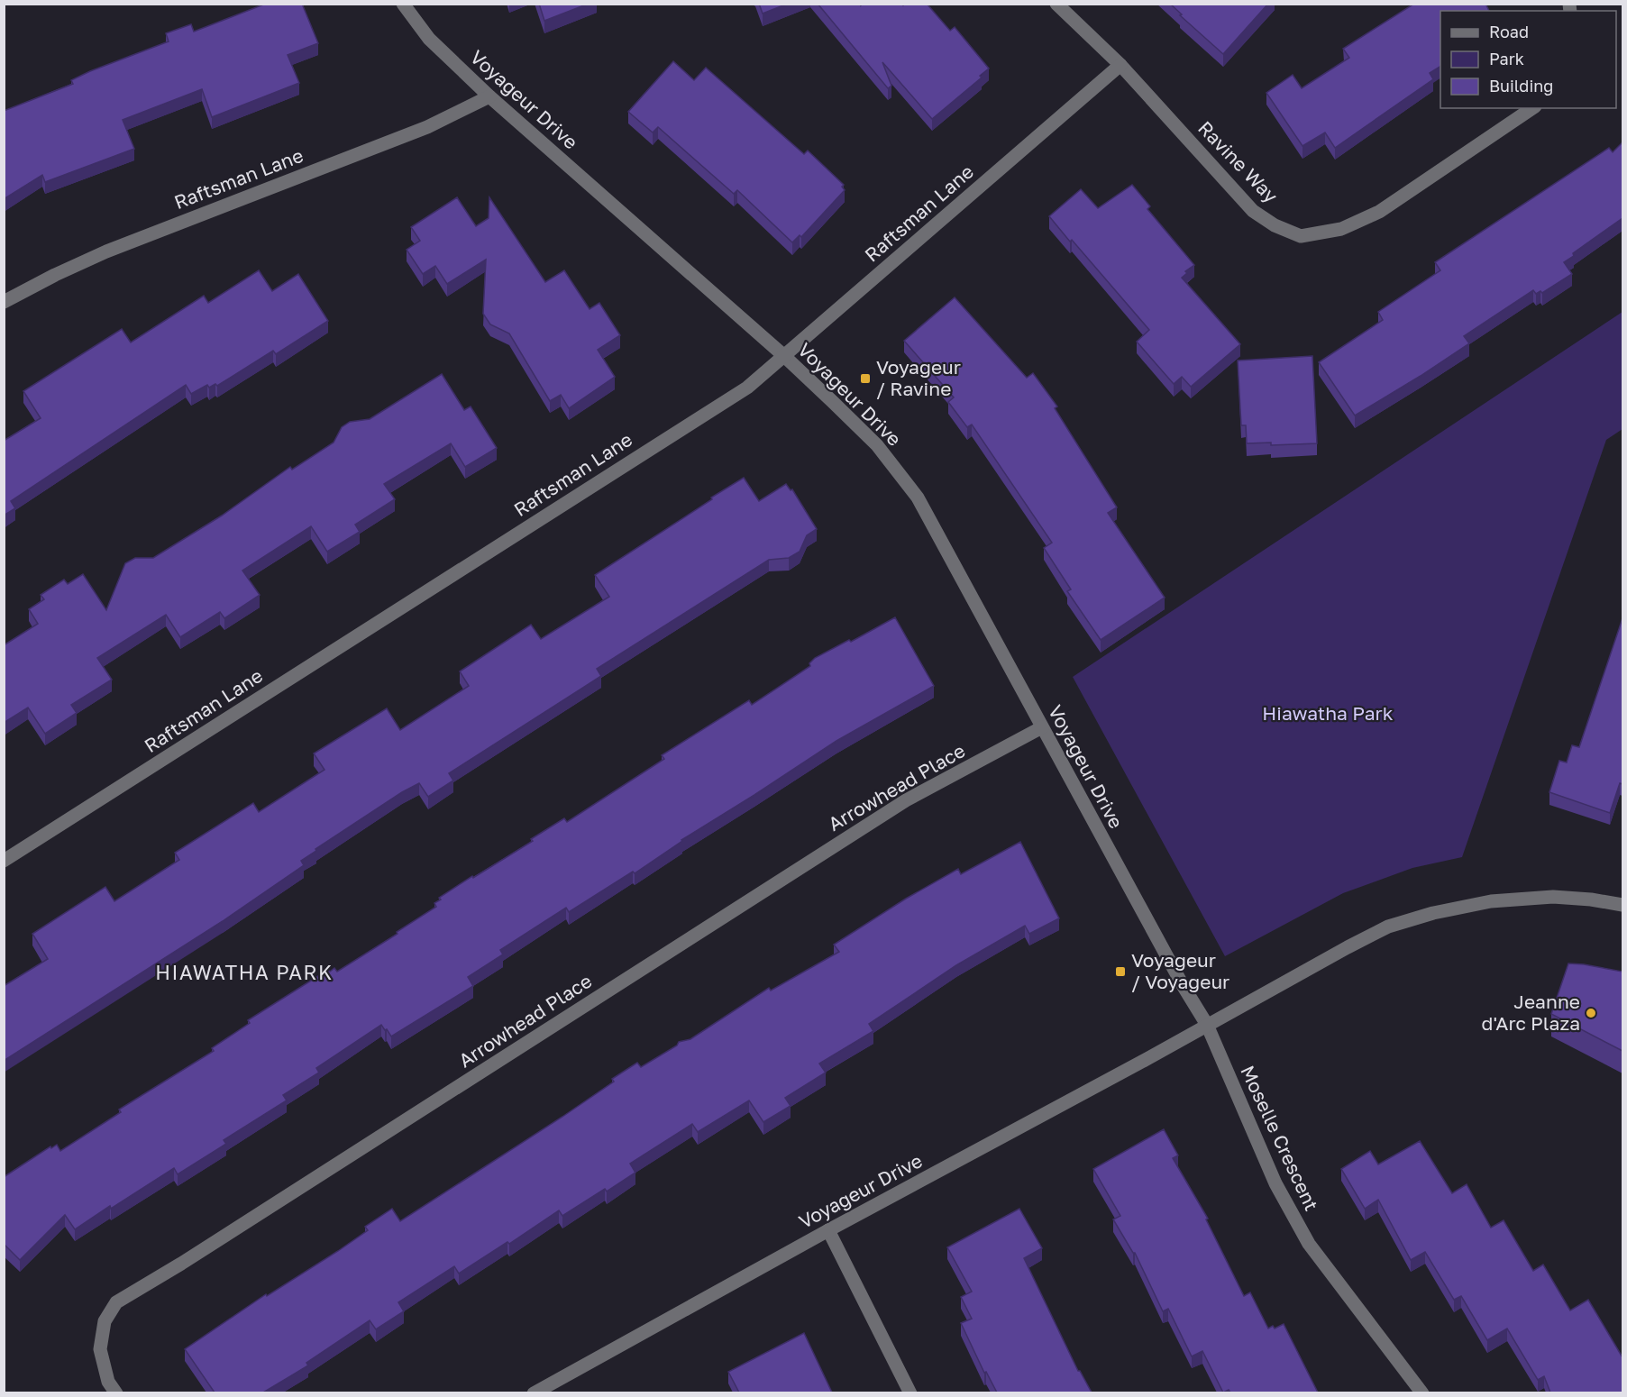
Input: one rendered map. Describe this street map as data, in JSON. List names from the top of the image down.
{
  "streets": {
    "street": [
      "Voyageur Drive",
      "Ravine Way",
      "Raftsman Lane",
      "Arrowhead Place",
      "Moselle Crescent"
    ]
  },
  "crossings": [
    ["Voyageur Drive", "Raftsman Lane"],
    ["Voyageur Drive", "Arrowhead Place"],
    ["Voyageur Drive", "Moselle Crescent"],
    ["Ravine Way", "Raftsman Lane"]
  ],
  "districts": ["HIAWATHA PARK"],
  "parks": ["Hiawatha Park"],
  "places": {
    "transit": ["Voyageur / Ravine", "Voyageur / Voyageur"],
    "other": ["Jeanne d'Arc Plaza"]
  },
  "legend": ["Road", "Park", "Building"]
}
